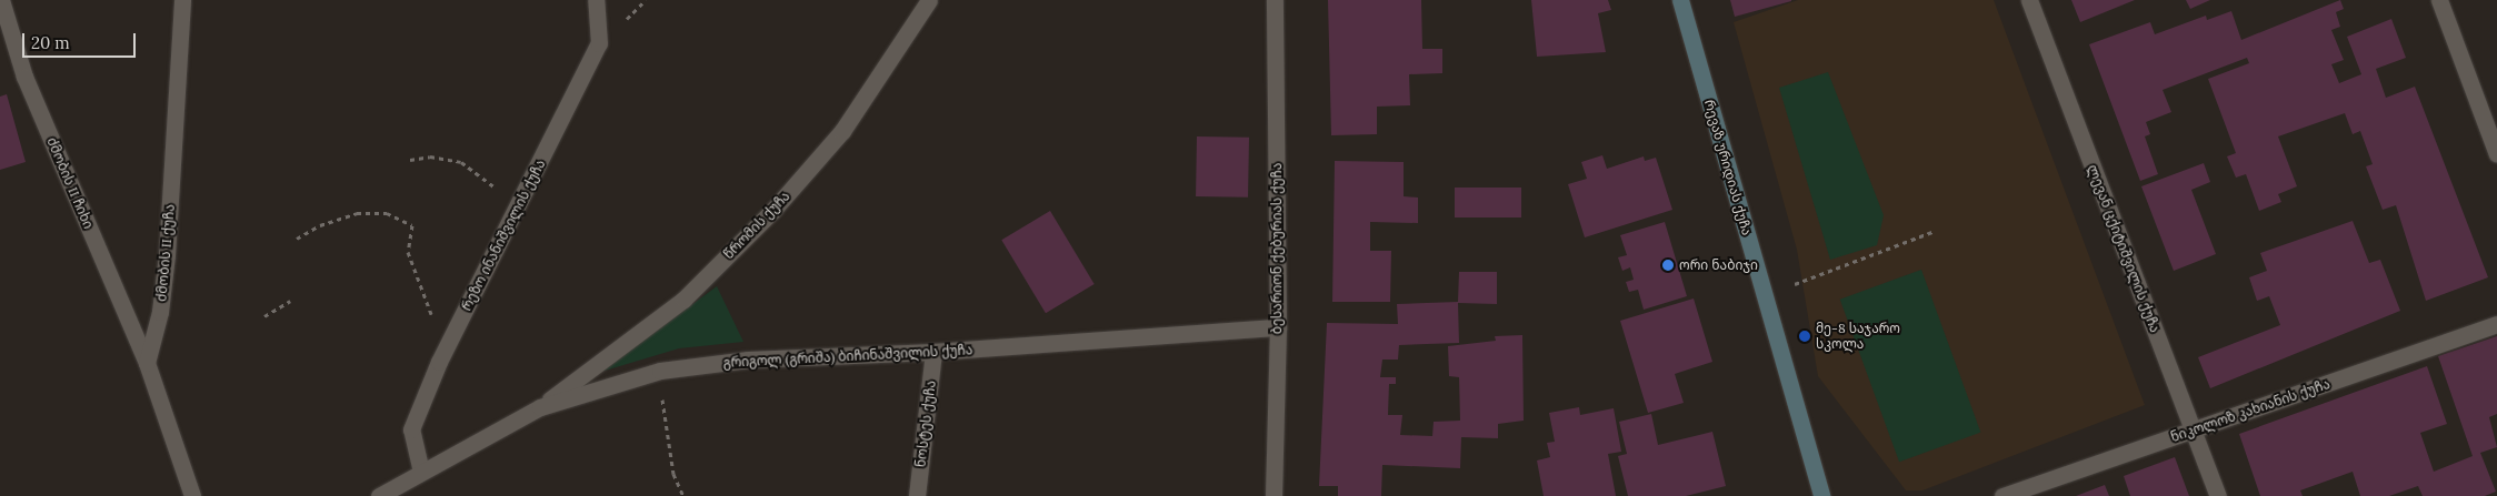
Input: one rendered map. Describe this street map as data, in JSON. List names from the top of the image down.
{
  "streets": {
    "street": [
      "რევაზ ურიდიას ქუჩა",
      "ძმობის II ჩიხი",
      "წრომის ქუჩა",
      "რეზო ინანიშვილის ქუჩა",
      "ბესარიონ ქებურიას ქუჩა",
      "ლევან ცქიტიშვილის ქუჩა",
      "ძმობის II ქუჩა",
      "გრიგოლ (გრიშა) ბიჩინაშვილის ქუჩა",
      "ნიკოლოზ კახიანის ქუჩა",
      "ნოსტეს ქუჩა"
    ]
  },
  "crossings": [
    ["ძმობის II ჩიხი", "ძმობის II ქუჩა"],
    ["წრომის ქუჩა", "გრიგოლ (გრიშა) ბიჩინაშვილის ქუჩა"],
    ["რეზო ინანიშვილის ქუჩა", "გრიგოლ (გრიშა) ბიჩინაშვილის ქუჩა"],
    ["ბესარიონ ქებურიას ქუჩა", "გრიგოლ (გრიშა) ბიჩინაშვილის ქუჩა"],
    ["ლევან ცქიტიშვილის ქუჩა", "ნიკოლოზ კახიანის ქუჩა"],
    ["გრიგოლ (გრიშა) ბიჩინაშვილის ქუჩა", "ნოსტეს ქუჩა"]
  ],
  "places": ["ორი ნაბიჯი", "მე-8 საჯარო სკოლა"],
  "scale_bar": "20 m"
}
